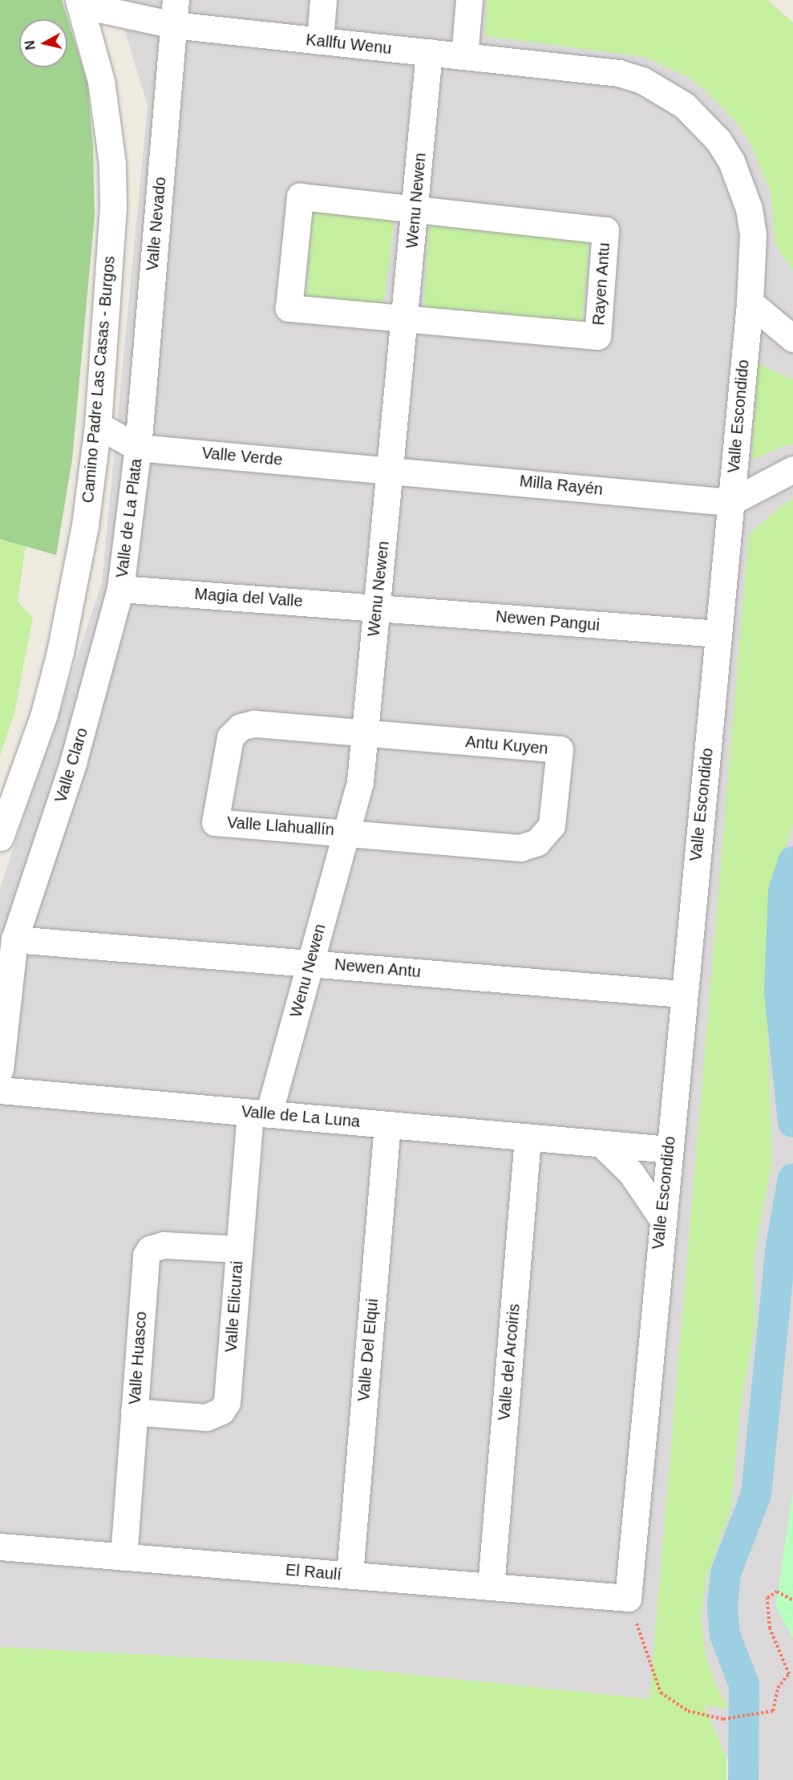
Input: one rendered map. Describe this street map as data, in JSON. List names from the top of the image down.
{
  "streets": {
    "street": [
      "Kallfu Wenu",
      "Wenu Newen",
      "Valle Nevado",
      "Rayen Antu",
      "Camino Padre Las Casas - Burgos",
      "Valle Escondido",
      "Valle Verde",
      "Milla Rayén",
      "Valle de La Plata",
      "Magia del Valle",
      "Newen Pangui",
      "Antu Kuyen",
      "Valle Claro",
      "Valle Llahuallín",
      "Newen Antu",
      "Valle de La Luna",
      "Valle Elicurai",
      "Valle Del Elqui",
      "Valle Huasco",
      "Valle del Arcoiris",
      "El Raulí"
    ]
  },
  "crossings": [
    ["Kallfu Wenu", "Wenu Newen"],
    ["Kallfu Wenu", "Valle Nevado"],
    ["Kallfu Wenu", "Camino Padre Las Casas - Burgos"],
    ["Kallfu Wenu", "Valle Escondido"],
    ["Wenu Newen", "Rayen Antu"],
    ["Wenu Newen", "Valle Verde"],
    ["Wenu Newen", "Milla Rayén"],
    ["Wenu Newen", "Magia del Valle"],
    ["Wenu Newen", "Newen Pangui"],
    ["Wenu Newen", "Antu Kuyen"],
    ["Wenu Newen", "Valle Llahuallín"],
    ["Wenu Newen", "Newen Antu"],
    ["Wenu Newen", "Valle de La Luna"],
    ["Wenu Newen", "Valle Elicurai"],
    ["Valle Nevado", "Valle Verde"],
    ["Valle Nevado", "Valle de La Plata"],
    ["Camino Padre Las Casas - Burgos", "Valle Verde"],
    ["Valle Escondido", "Milla Rayén"],
    ["Valle Escondido", "Newen Pangui"],
    ["Valle Escondido", "Newen Antu"],
    ["Valle Escondido", "Valle de La Luna"],
    ["Valle Escondido", "El Raulí"],
    ["Valle Verde", "Milla Rayén"],
    ["Valle Verde", "Valle de La Plata"],
    ["Valle de La Plata", "Magia del Valle"],
    ["Valle de La Plata", "Valle Claro"],
    ["Magia del Valle", "Newen Pangui"],
    ["Magia del Valle", "Valle Claro"],
    ["Antu Kuyen", "Valle Llahuallín"],
    ["Valle Claro", "Newen Antu"],
    ["Valle de La Luna", "Valle Elicurai"],
    ["Valle de La Luna", "Valle Del Elqui"],
    ["Valle de La Luna", "Valle del Arcoiris"],
    ["Valle Elicurai", "Valle Huasco"],
    ["Valle Del Elqui", "El Raulí"],
    ["Valle Huasco", "El Raulí"],
    ["Valle del Arcoiris", "El Raulí"]
  ],
  "north": "left"
}
